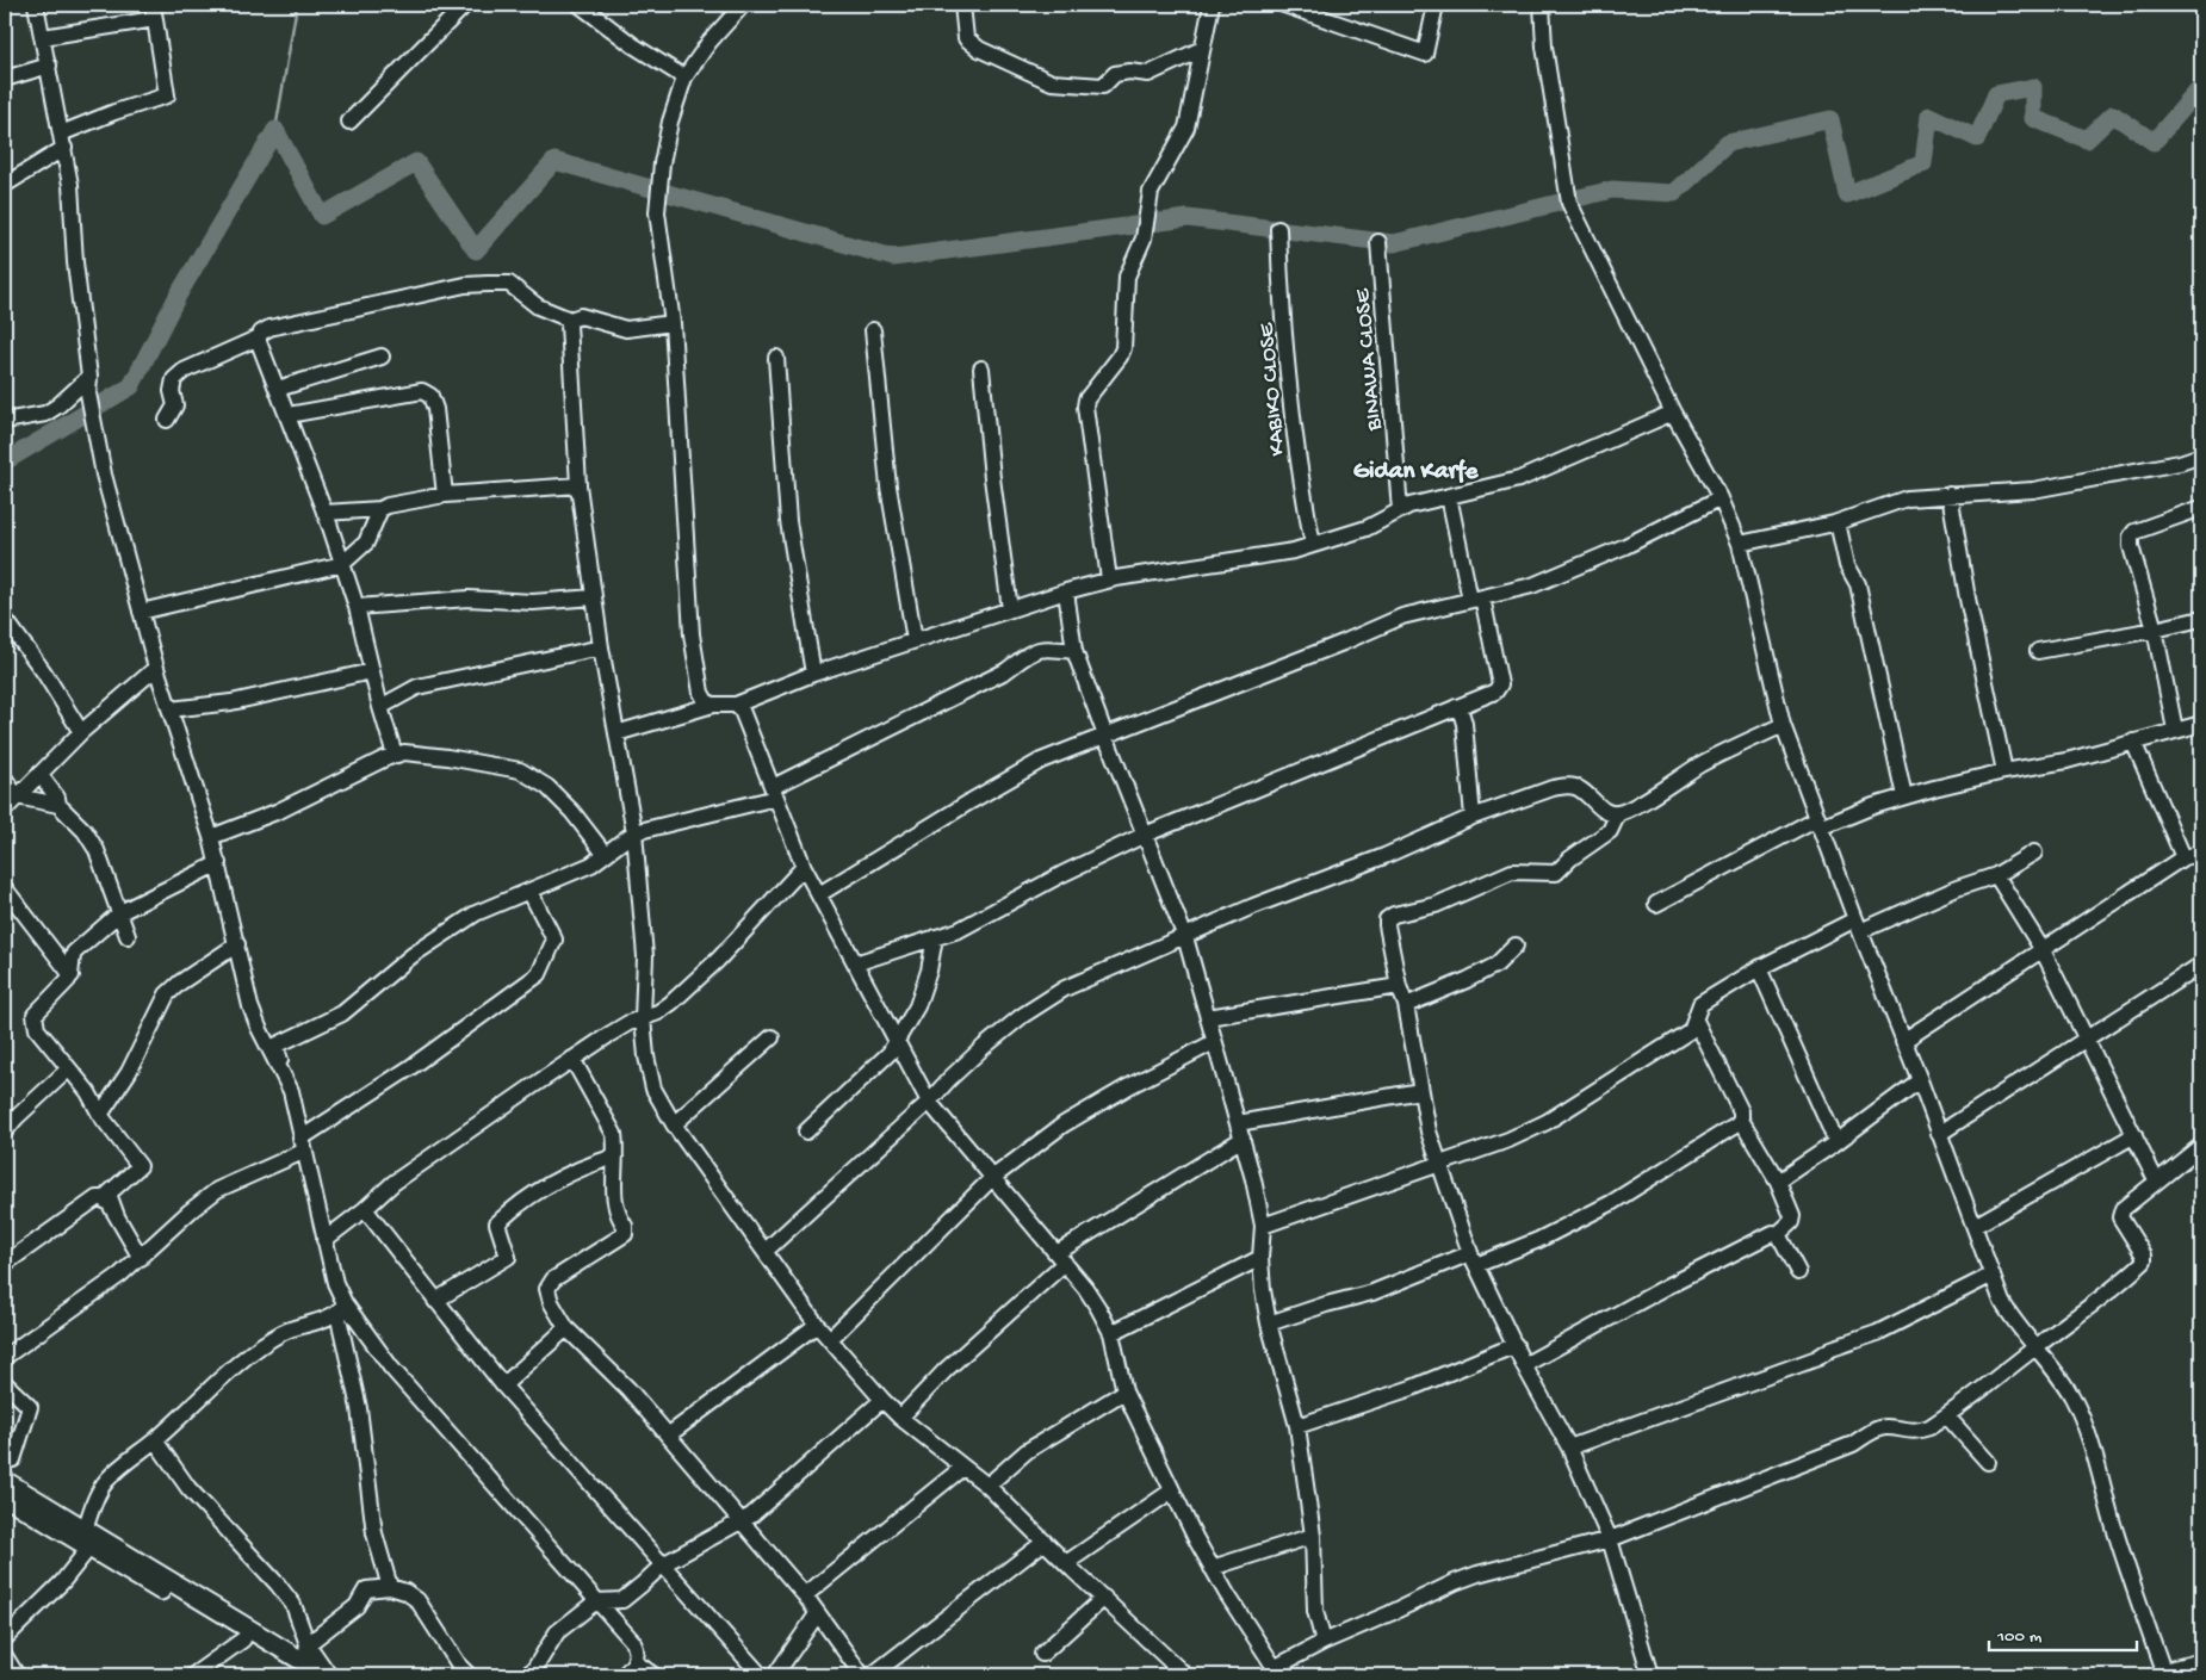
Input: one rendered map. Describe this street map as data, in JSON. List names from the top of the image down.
{
  "streets": {
    "street": ["BINAWA CLOSE", "KABIKO CLOSE"]
  },
  "districts": ["Gidan Karfe"],
  "scale_bar": "100 m"
}
